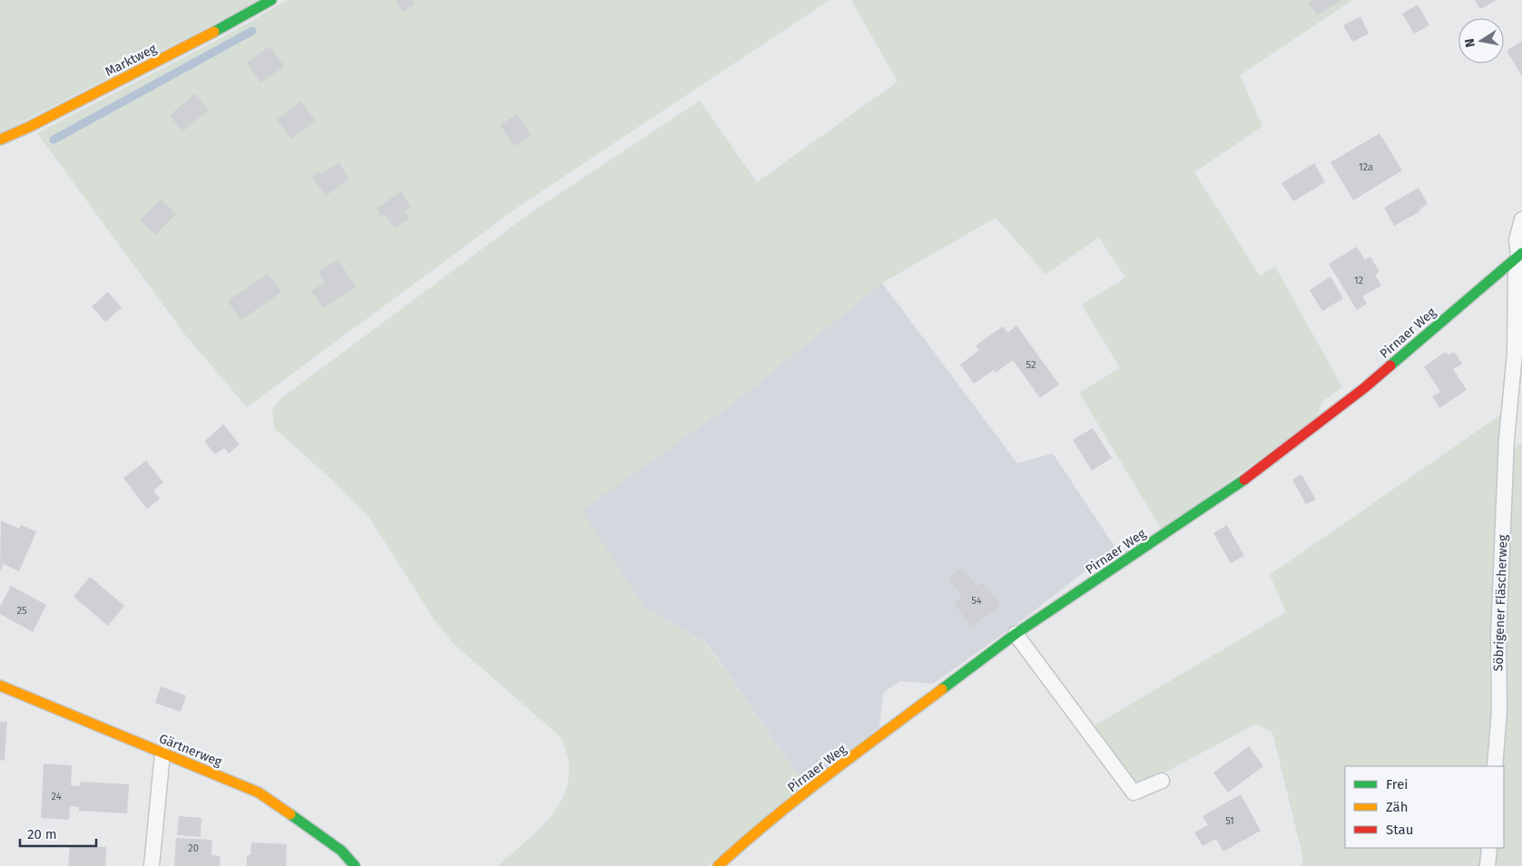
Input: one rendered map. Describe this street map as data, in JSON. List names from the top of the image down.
{
  "streets": {
    "street": ["Marktweg", "Pirnaer Weg", "Gärtnerweg"],
    "lane": ["Söbrigener Fläscherweg"]
  },
  "crossings": [
    ["Pirnaer Weg", "Söbrigener Fläscherweg"]
  ],
  "house_numbers": [
    "12a",
    "12",
    "52",
    "54",
    "25",
    "24",
    "51",
    "20"
  ],
  "legend": ["Frei", "Zäh", "Stau"],
  "scale_bar": "20 m",
  "north": "left"
}
